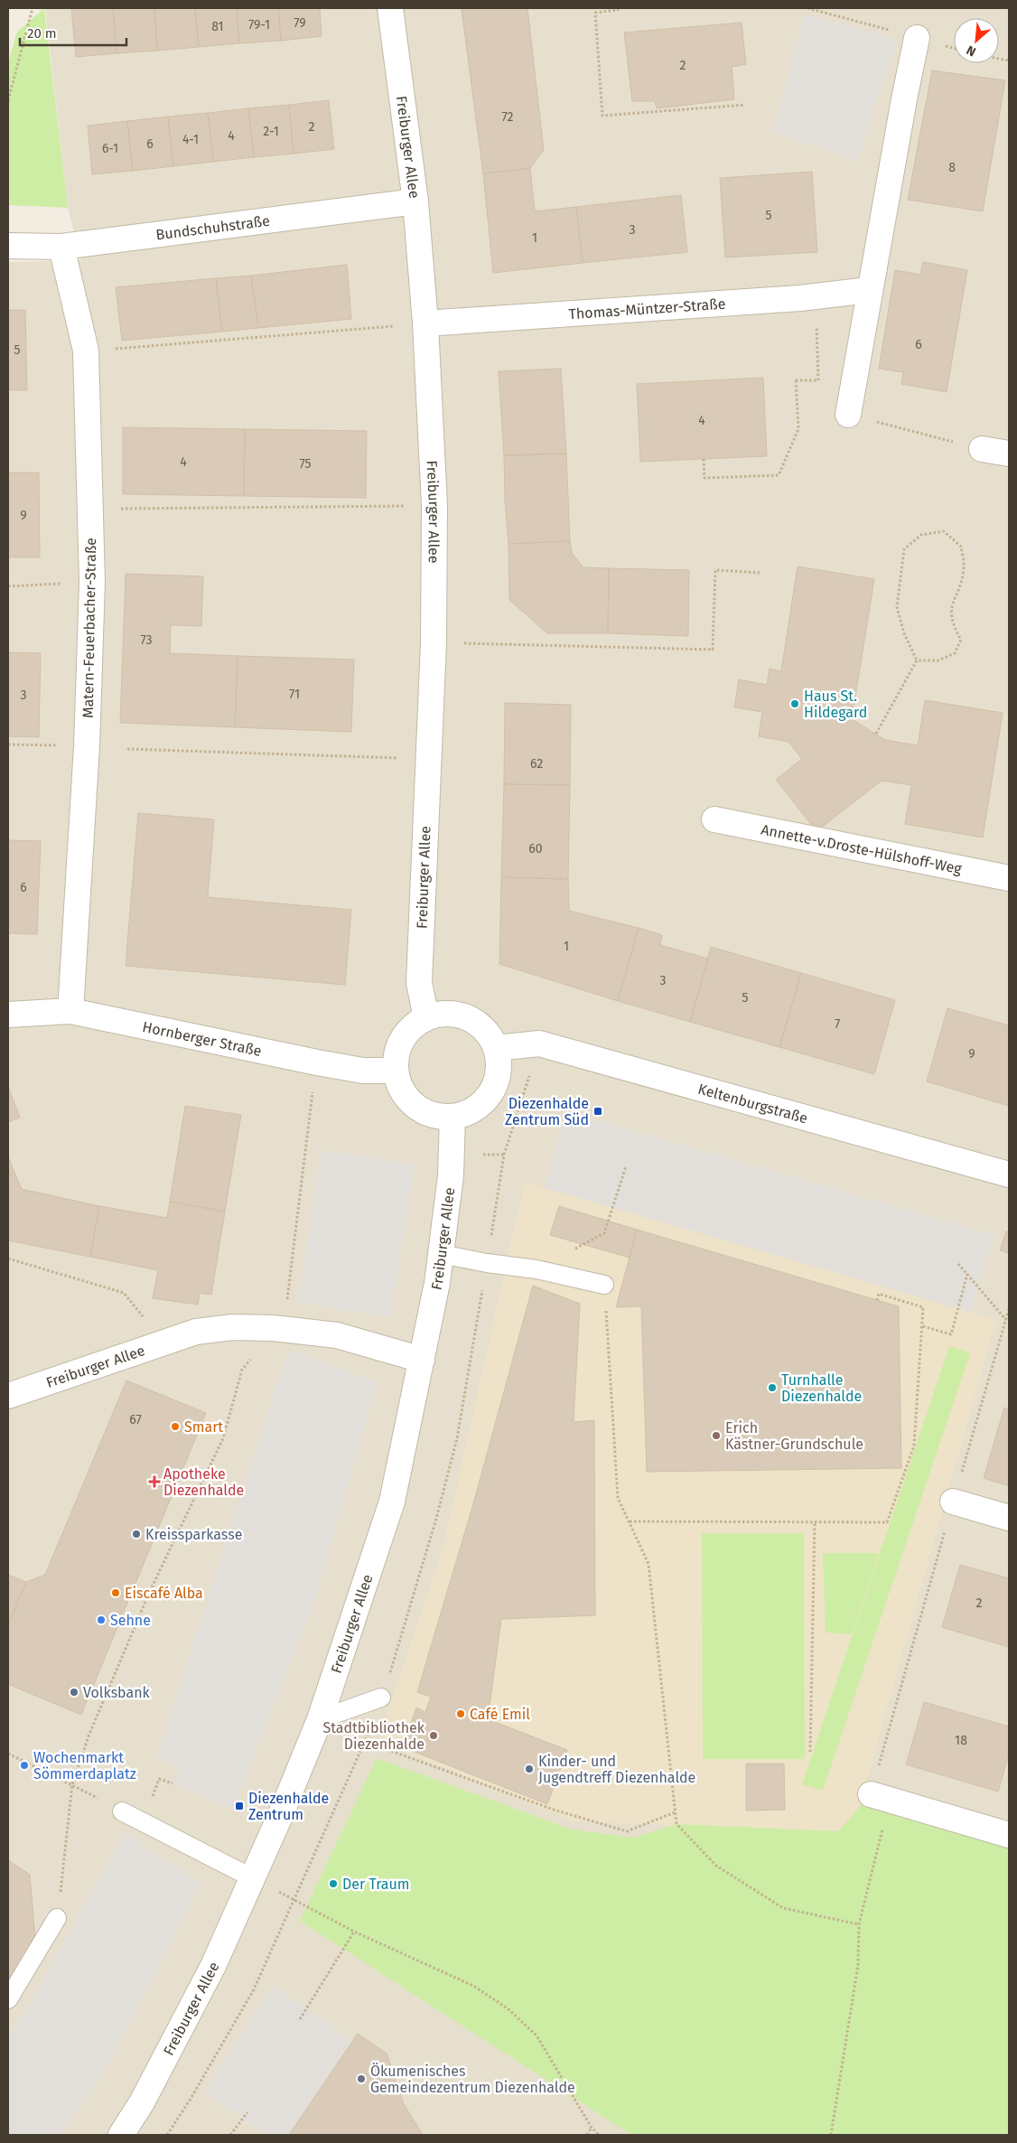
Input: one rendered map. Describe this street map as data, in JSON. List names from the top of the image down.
{
  "streets": {
    "street": [
      "Freiburger Allee",
      "Bundschuhstraße",
      "Thomas-Müntzer-Straße",
      "Matern-Feuerbacher-Straße",
      "Annette-v.Droste-Hülshoff-Weg",
      "Hornberger Straße",
      "Keltenburgstraße"
    ]
  },
  "crossings": [
    ["Freiburger Allee", "Bundschuhstraße"],
    ["Freiburger Allee", "Thomas-Müntzer-Straße"],
    ["Freiburger Allee", "Hornberger Straße"],
    ["Freiburger Allee", "Keltenburgstraße"],
    ["Bundschuhstraße", "Matern-Feuerbacher-Straße"],
    ["Matern-Feuerbacher-Straße", "Hornberger Straße"],
    ["Hornberger Straße", "Keltenburgstraße"]
  ],
  "places": {
    "other": [
      "Haus St. Hildegard",
      "Turnhalle Diezenhalde",
      "Smart",
      "Erich Kästner-Grundschule",
      "Kreissparkasse",
      "Eiscafé Alba",
      "Sehne",
      "Volksbank",
      "Café Emil",
      "Stadtbibliothek Diezenhalde",
      "Wochenmarkt Sömmerdaplatz",
      "Kinder- und Jugendtreff Diezenhalde",
      "Der Traum",
      "Ökumenisches Gemeindezentrum Diezenhalde"
    ],
    "transit": ["Diezenhalde Zentrum Süd", "Diezenhalde Zentrum"],
    "health": ["Apotheke Diezenhalde"]
  },
  "house_numbers": [
    "79",
    "79-1",
    "81",
    "2",
    "72",
    "2",
    "2-1",
    "4",
    "4-1",
    "6",
    "6-1",
    "8",
    "5",
    "3",
    "1",
    "6",
    "5",
    "4",
    "4",
    "75",
    "9",
    "73",
    "71",
    "3",
    "62",
    "60",
    "6",
    "1",
    "3",
    "5",
    "7",
    "9",
    "67",
    "2",
    "18"
  ],
  "scale_bar": "20 m",
  "north": "bottom left"
}
